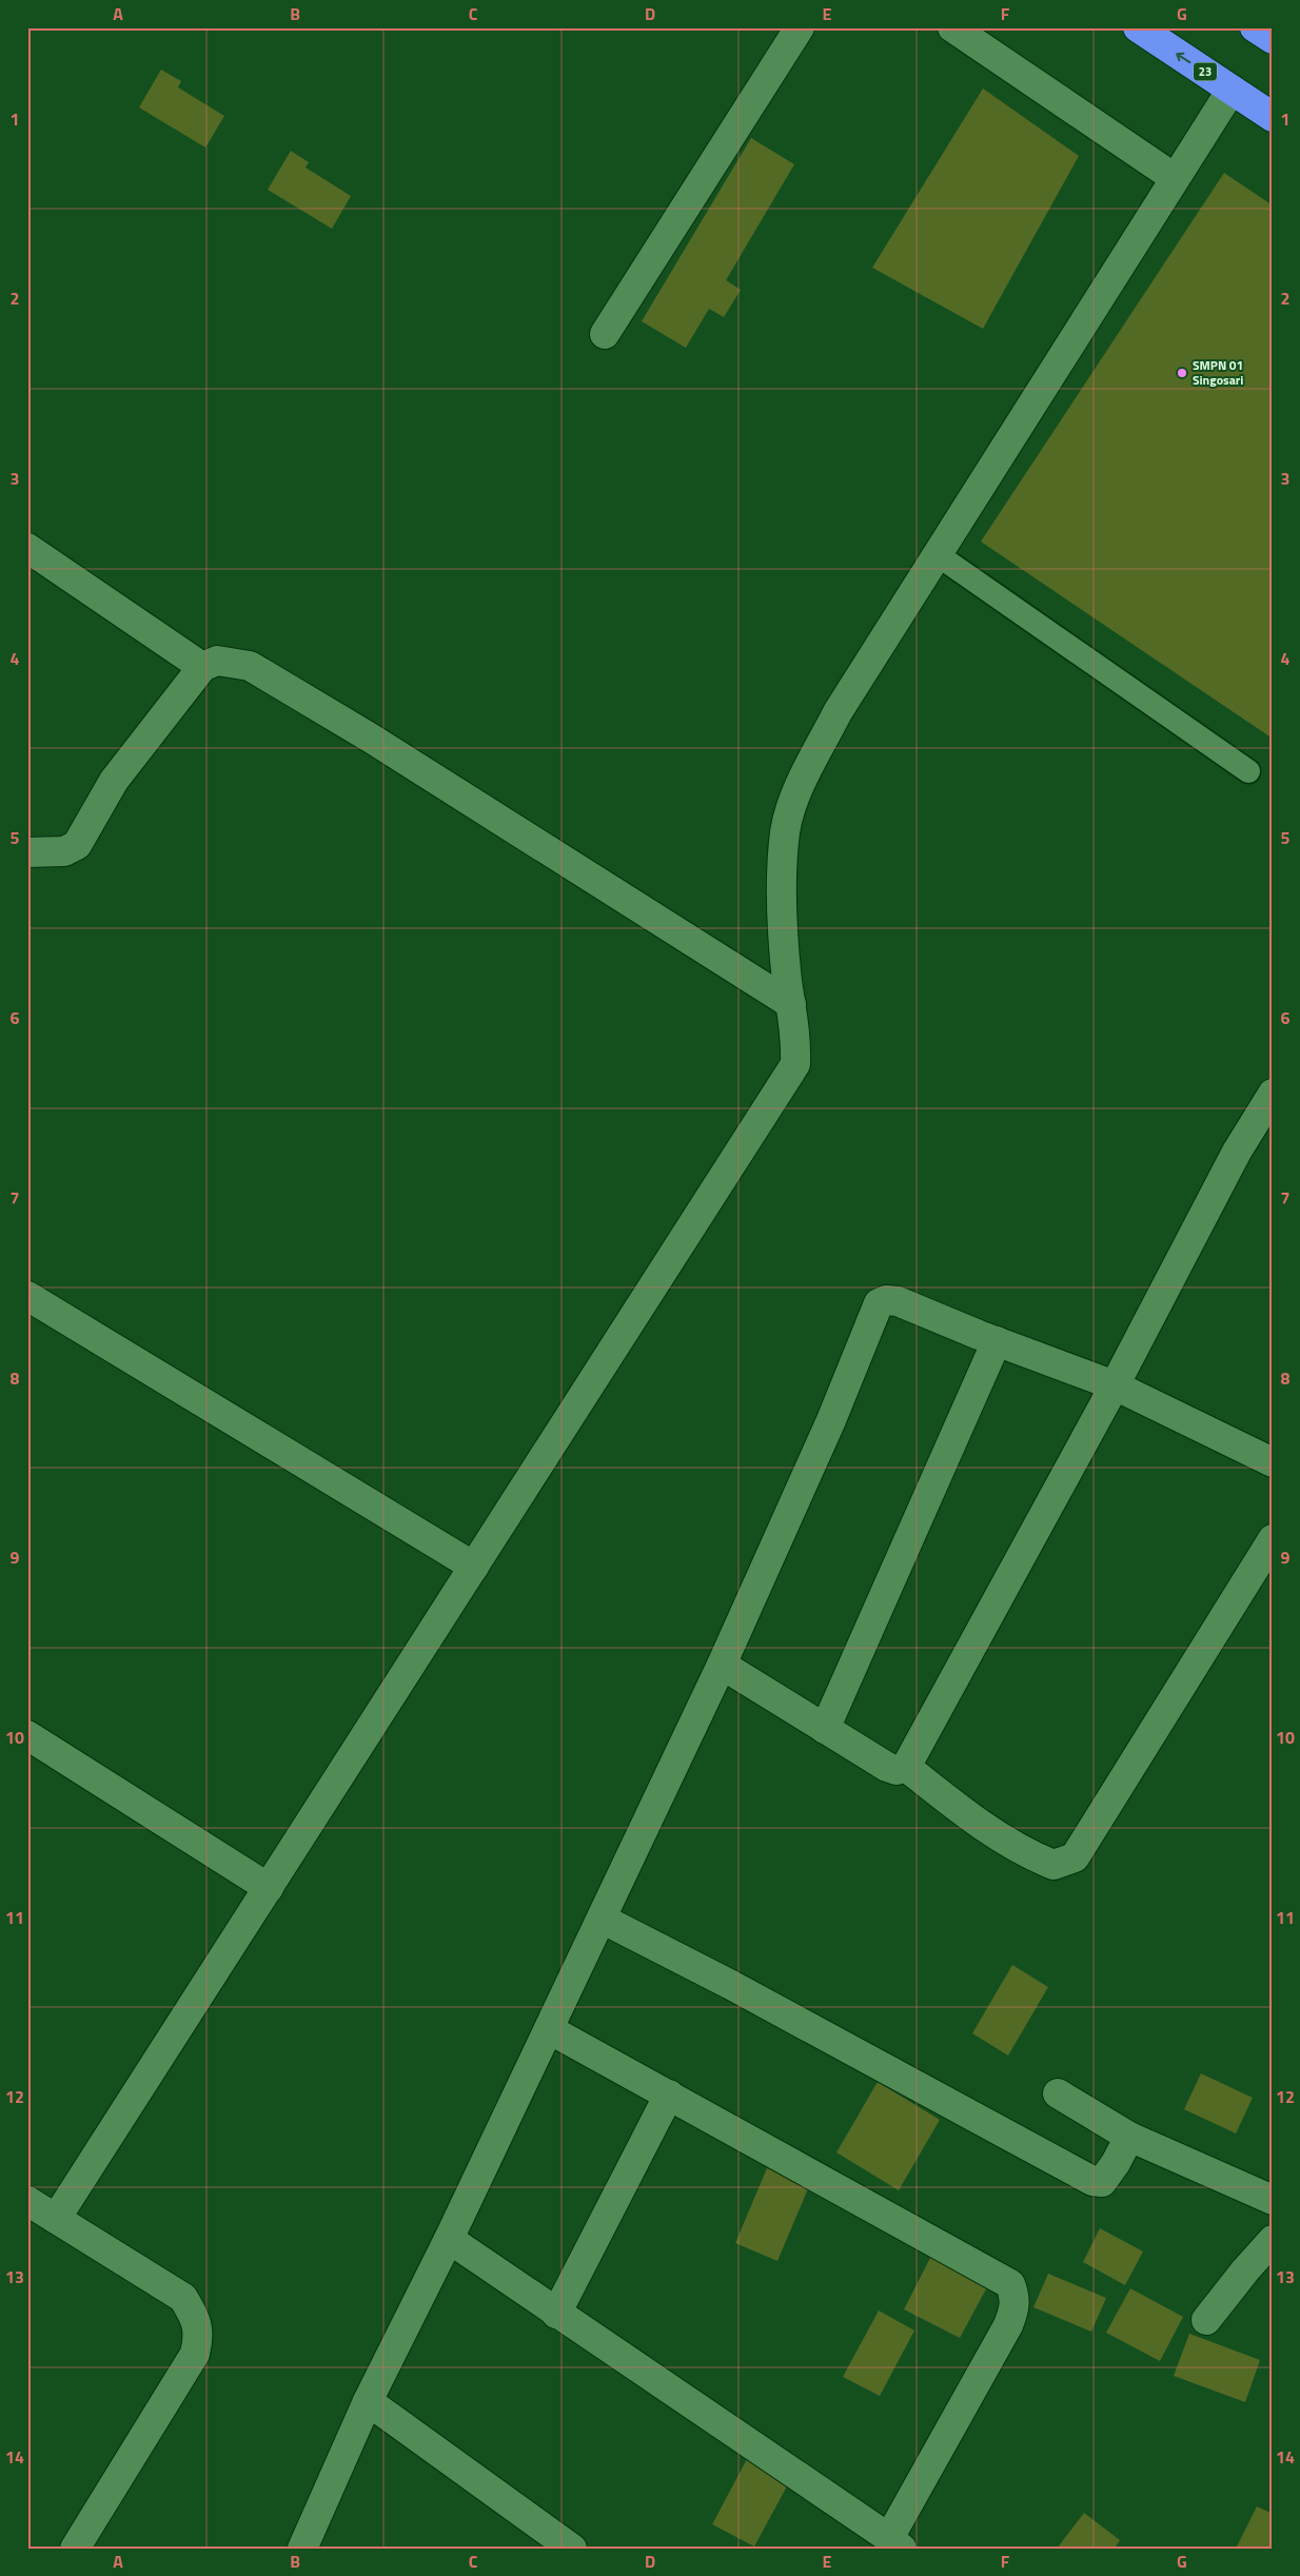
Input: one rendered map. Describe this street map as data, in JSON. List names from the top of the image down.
{
  "streets": {
    "highway": ["23"]
  },
  "places": ["SMPN 01 Singosari"],
  "grid": {
    "columns": [
      "A",
      "B",
      "C",
      "D",
      "E",
      "F",
      "G"
    ],
    "rows": [
      "1",
      "2",
      "3",
      "4",
      "5",
      "6",
      "7",
      "8",
      "9",
      "10",
      "11",
      "12",
      "13",
      "14"
    ]
  }
}
